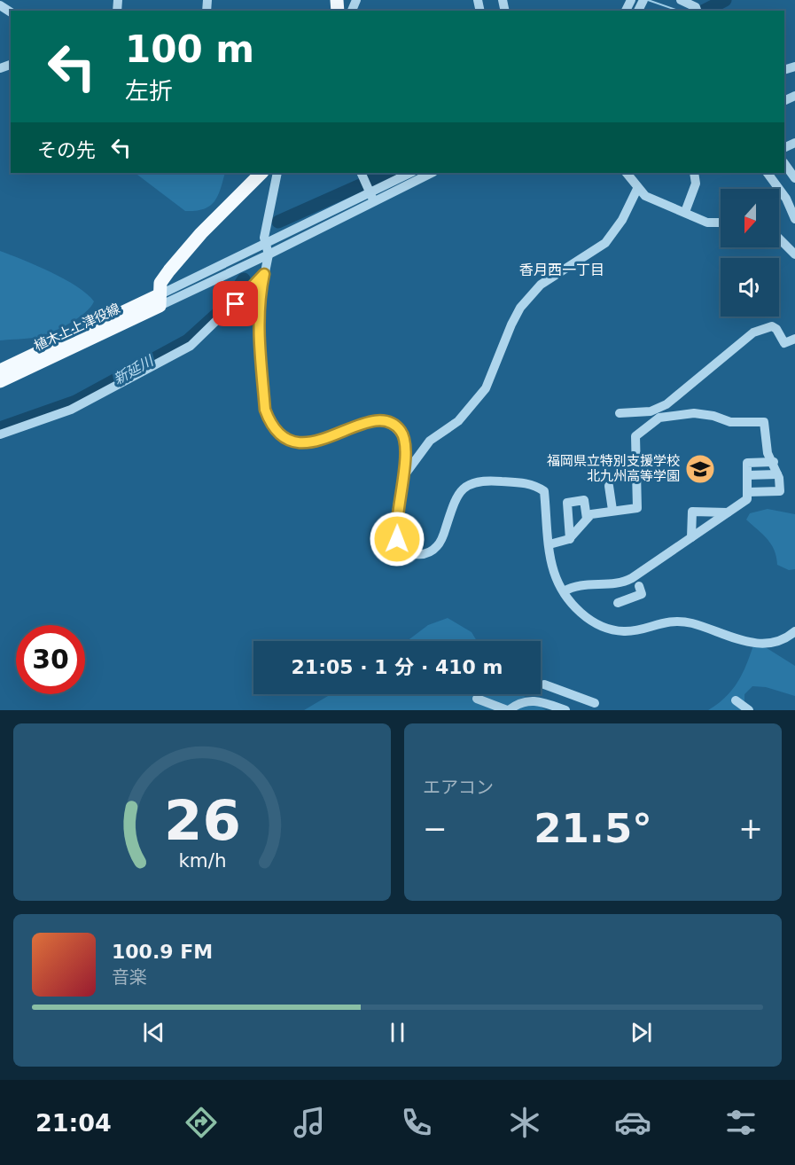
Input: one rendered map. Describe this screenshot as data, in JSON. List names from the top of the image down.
{
  "streets": {
    "main road": ["植木上上津役線"]
  },
  "districts": ["香月西一丁目"],
  "water": ["新延川"],
  "places": {
    "school or university": ["福岡県立特別支援学校 北九州高等学園"]
  },
  "north": "bottom",
  "page": {
    "turn": ["100 m", "左折"],
    "then": "その先",
    "limit": "30",
    "trip": "21:05 · 1 分 · 410 m",
    "tile": "エアコン",
    "heat": ["−", "21.5°", "+"],
    "song": ["100.9 FM", "音楽"],
    "tabs": "21:04",
    "gauge": ["26", "km/h"]
  }
}
